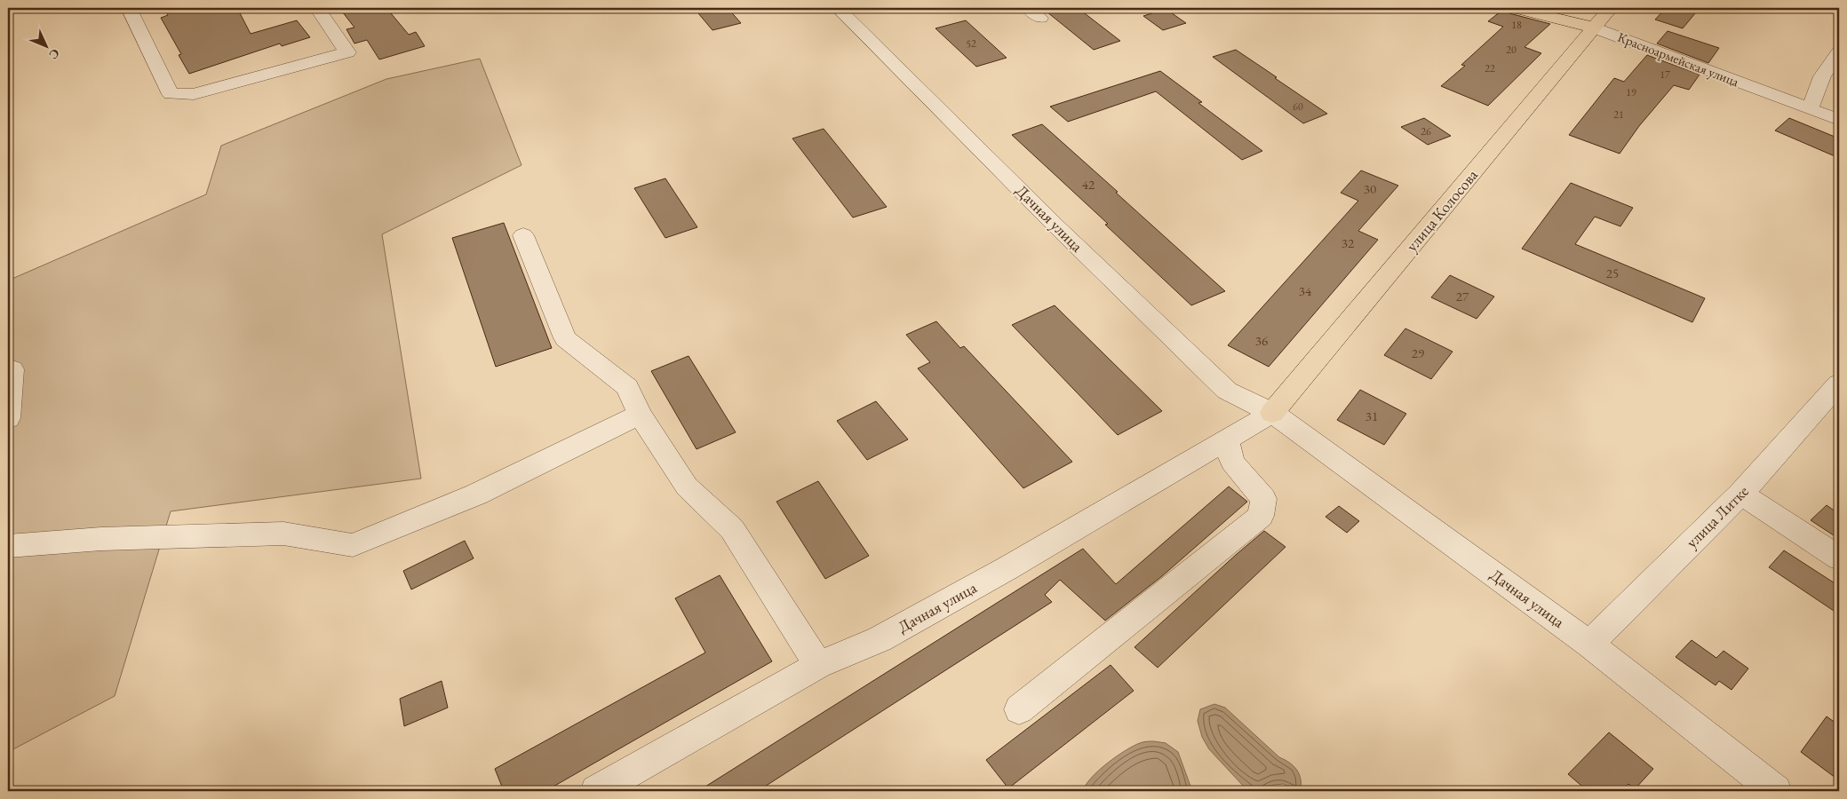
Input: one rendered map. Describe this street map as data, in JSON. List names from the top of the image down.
{
  "streets": {
    "main road": ["Красноармейская улица", "улица Колосова"],
    "street": ["Дачная улица", "улица Литке"]
  },
  "crossings": [
    ["Красноармейская улица", "улица Колосова"],
    ["улица Колосова", "Дачная улица"],
    ["Дачная улица", "улица Литке"]
  ],
  "house_numbers": [
    "18",
    "52",
    "20",
    "22",
    "17",
    "19",
    "60",
    "21",
    "26",
    "42",
    "30",
    "32",
    "25",
    "34",
    "27",
    "36",
    "29",
    "31"
  ],
  "north": "bottom right"
}
